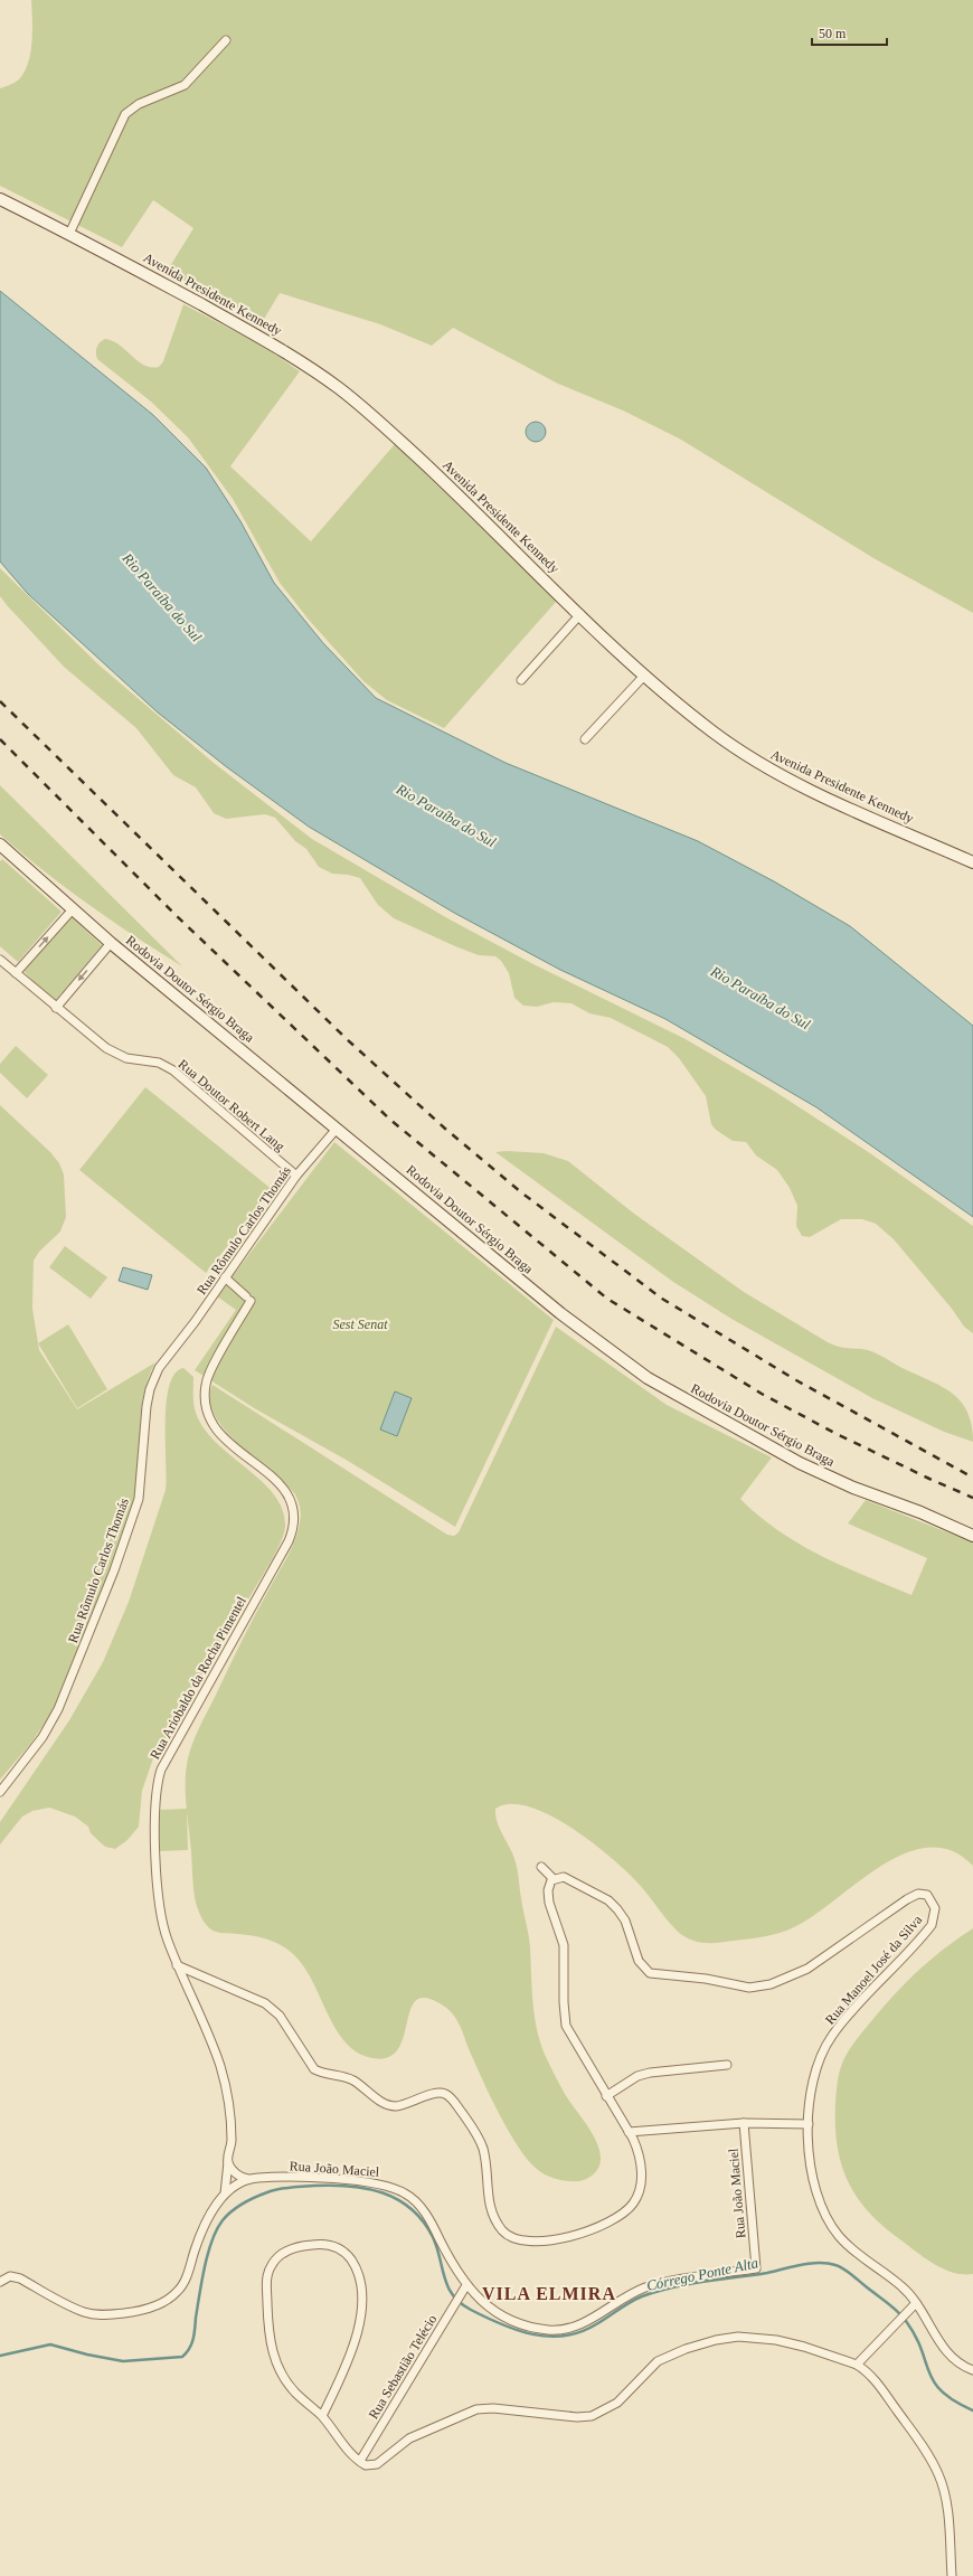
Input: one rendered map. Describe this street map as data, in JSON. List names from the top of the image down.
{
  "streets": {
    "main road": ["Avenida Presidente Kennedy", "Rodovia Doutor Sérgio Braga"],
    "street": [
      "Rua Doutor Robert Lang",
      "Rua Rômulo Carlos Thomás",
      "Rua Ariobaldo da Rocha Pimentel",
      "Rua Manoel José da Silva",
      "Rua João Maciel",
      "Rua Sebastião Telécio"
    ]
  },
  "crossings": [
    ["Rodovia Doutor Sérgio Braga", "Rua Rômulo Carlos Thomás"],
    ["Rua Doutor Robert Lang", "Rua Rômulo Carlos Thomás"],
    ["Rua Rômulo Carlos Thomás", "Rua Ariobaldo da Rocha Pimentel"],
    ["Rua João Maciel", "Rua Sebastião Telécio"]
  ],
  "districts": ["VILA ELMIRA"],
  "water": ["Rio Paraíba do Sul", "Córrego Ponte Alta"],
  "parks": ["Sest Senat"],
  "scale_bar": "50 m"
}
